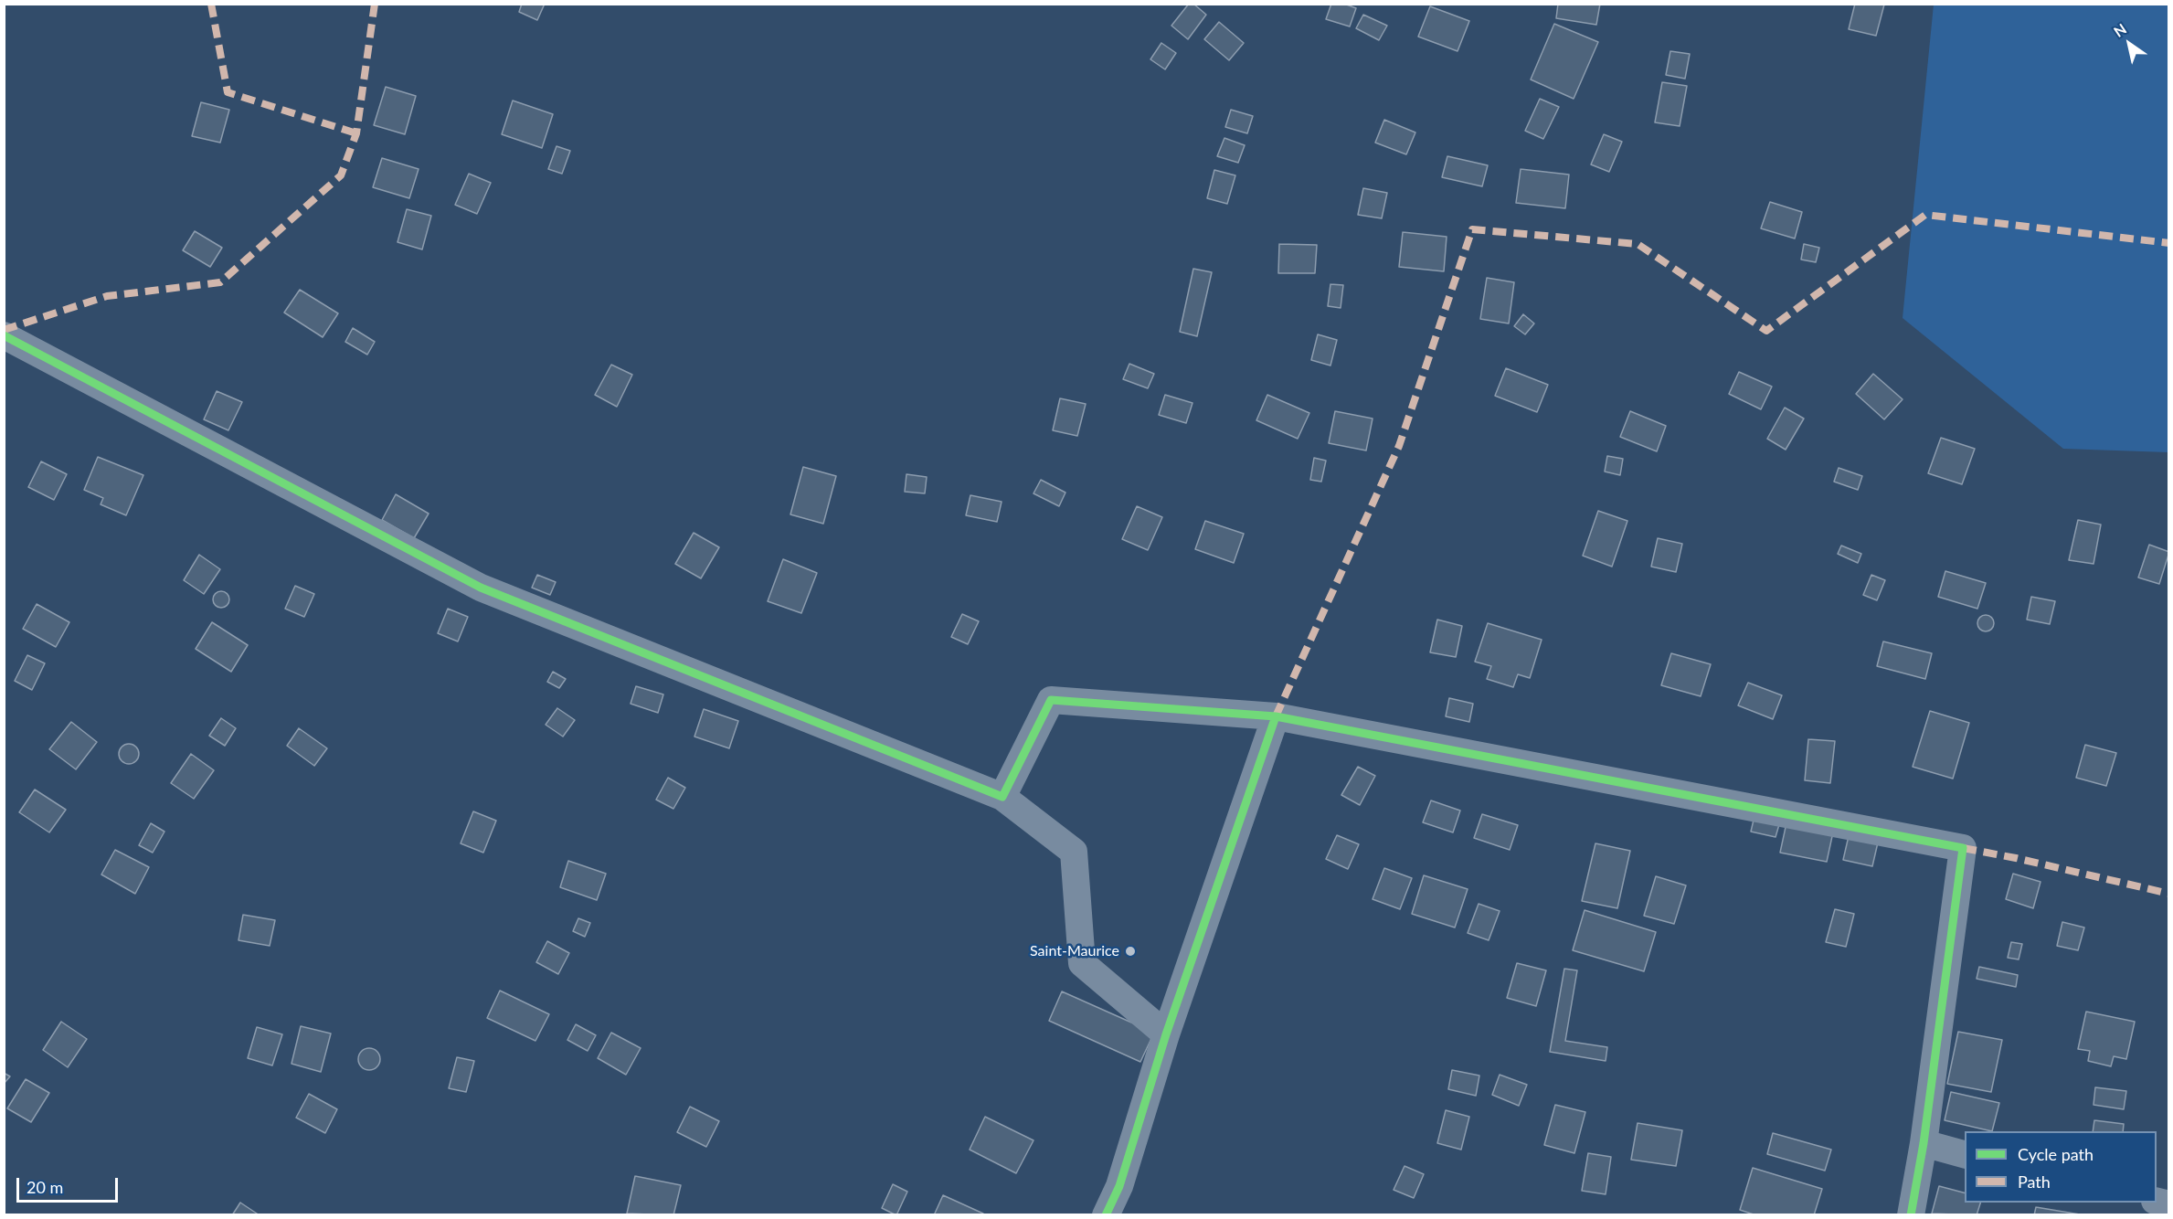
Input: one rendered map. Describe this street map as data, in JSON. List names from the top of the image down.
{
  "places": ["Saint-Maurice"],
  "legend": ["Cycle path", "Path"],
  "scale_bar": "20 m",
  "north": "top left"
}
